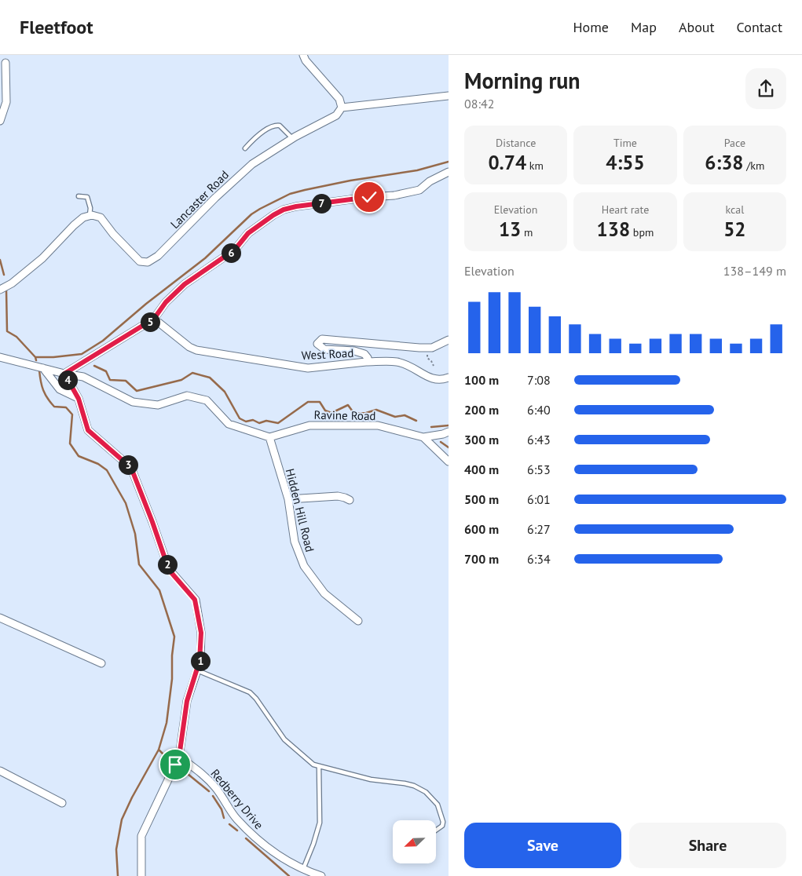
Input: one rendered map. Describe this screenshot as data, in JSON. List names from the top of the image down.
{
  "streets": {
    "street": [
      "Lancaster Road",
      "West Road",
      "Ravine Road",
      "Hidden Hill Road",
      "Redberry Drive"
    ]
  },
  "crossings": [
    ["Ravine Road", "Hidden Hill Road"]
  ],
  "north": "bottom left",
  "page": {
    "header": "Fleetfoot",
    "nav": [
      "Home",
      "Map",
      "About",
      "Contact"
    ],
    "heading": ["Morning run", "08:42"],
    "stats": [
      ["Distance", "0.74 km"],
      ["Time", "4:55"],
      ["Pace", "6:38 /km"],
      ["Elevation", "13 m"],
      ["Heart rate", "138 bpm"],
      ["kcal", "52"]
    ],
    "pins": [
      "7",
      "6",
      "5",
      "4",
      "3",
      "2",
      "1"
    ],
    "chart": ["Elevation", "138–149 m"],
    "list": [
      {
        "name": "100 m",
        "note": "7:08"
      },
      {
        "name": "200 m",
        "note": "6:40"
      },
      {
        "name": "300 m",
        "note": "6:43"
      },
      {
        "name": "400 m",
        "note": "6:53"
      },
      {
        "name": "500 m",
        "note": "6:01"
      },
      {
        "name": "600 m",
        "note": "6:27"
      },
      {
        "name": "700 m",
        "note": "6:34"
      }
    ],
    "buttons": ["Save", "Share"]
  }
}
